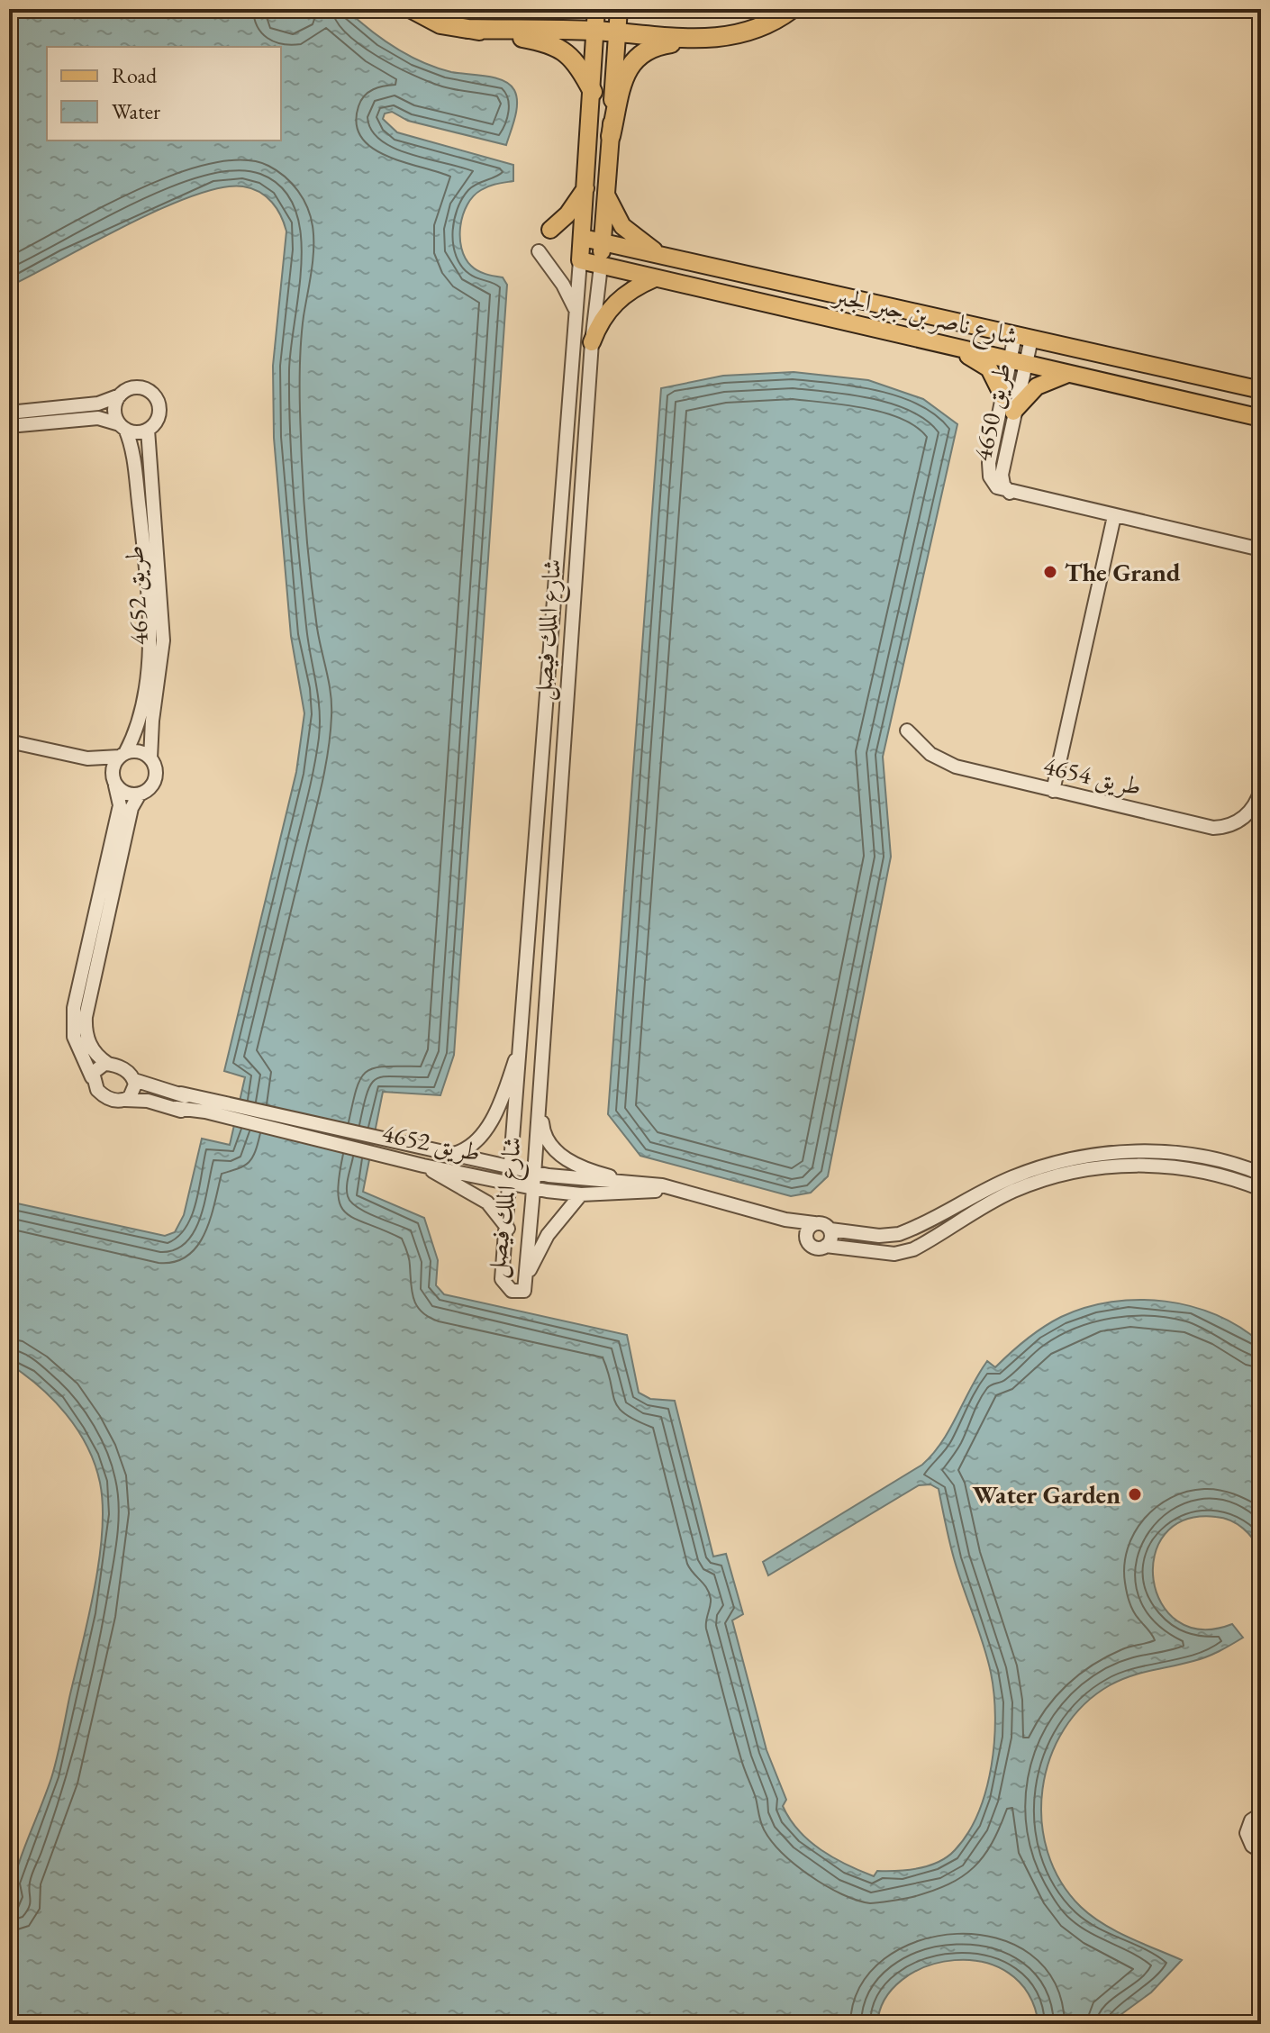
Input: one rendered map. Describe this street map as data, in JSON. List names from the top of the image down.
{
  "streets": {
    "main road": ["شارع ناصر بن جبر الجبر", "شارع الملك فيصل"],
    "street": ["طريق 4650", "طريق 4652", "طريق 4654"]
  },
  "crossings": [
    ["شارع ناصر بن جبر الجبر", "طريق 4650"],
    ["شارع ناصر بن جبر الجبر", "شارع الملك فيصل"],
    ["طريق 4652", "شارع الملك فيصل"]
  ],
  "places": ["The Grand", "Water Garden"],
  "legend": ["Road", "Water"]
}
